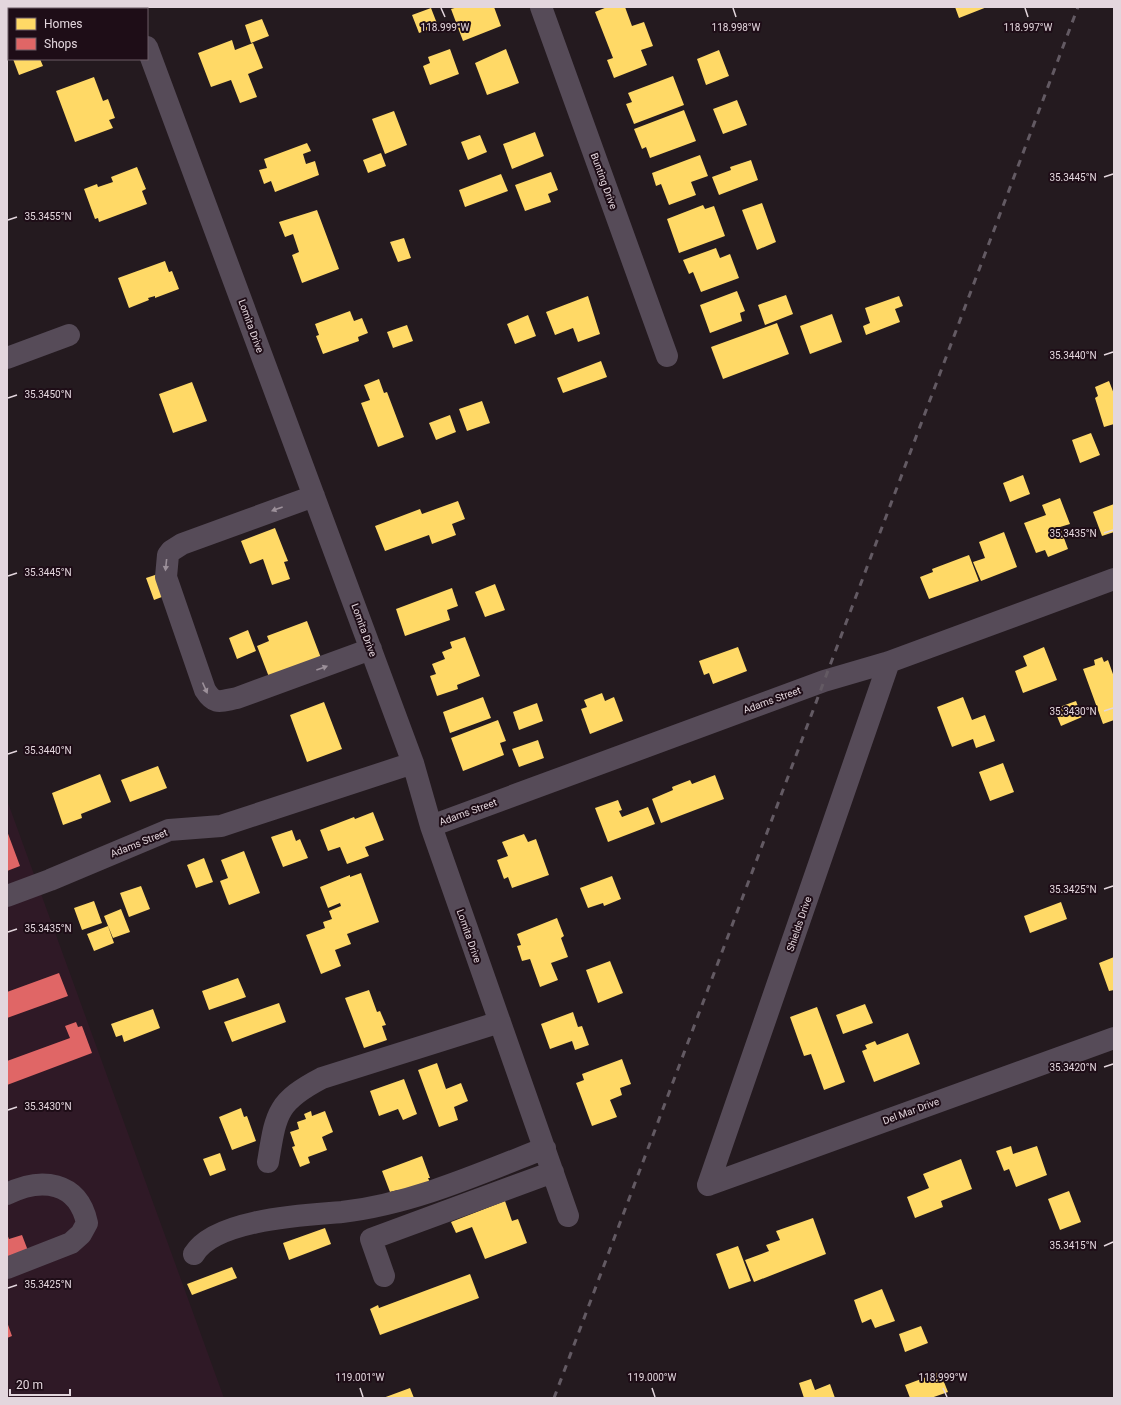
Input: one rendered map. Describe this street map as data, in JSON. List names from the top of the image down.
{
  "streets": {
    "street": [
      "Bunting Drive",
      "Lomita Drive",
      "Adams Street",
      "Shields Drive",
      "Del Mar Drive"
    ]
  },
  "crossings": [
    ["Lomita Drive", "Adams Street"],
    ["Adams Street", "Shields Drive"],
    ["Shields Drive", "Del Mar Drive"]
  ],
  "legend": ["Homes", "Shops"],
  "scale_bar": "20 m",
  "coordinates": [
    "118.999°W",
    "118.998°W",
    "118.997°W",
    "35.3445°N",
    "35.3455°N",
    "35.3440°N",
    "35.3450°N",
    "35.3435°N",
    "35.3430°N",
    "35.3425°N",
    "35.3420°N",
    "35.3415°N",
    "119.001°W",
    "119.000°W"
  ]
}
